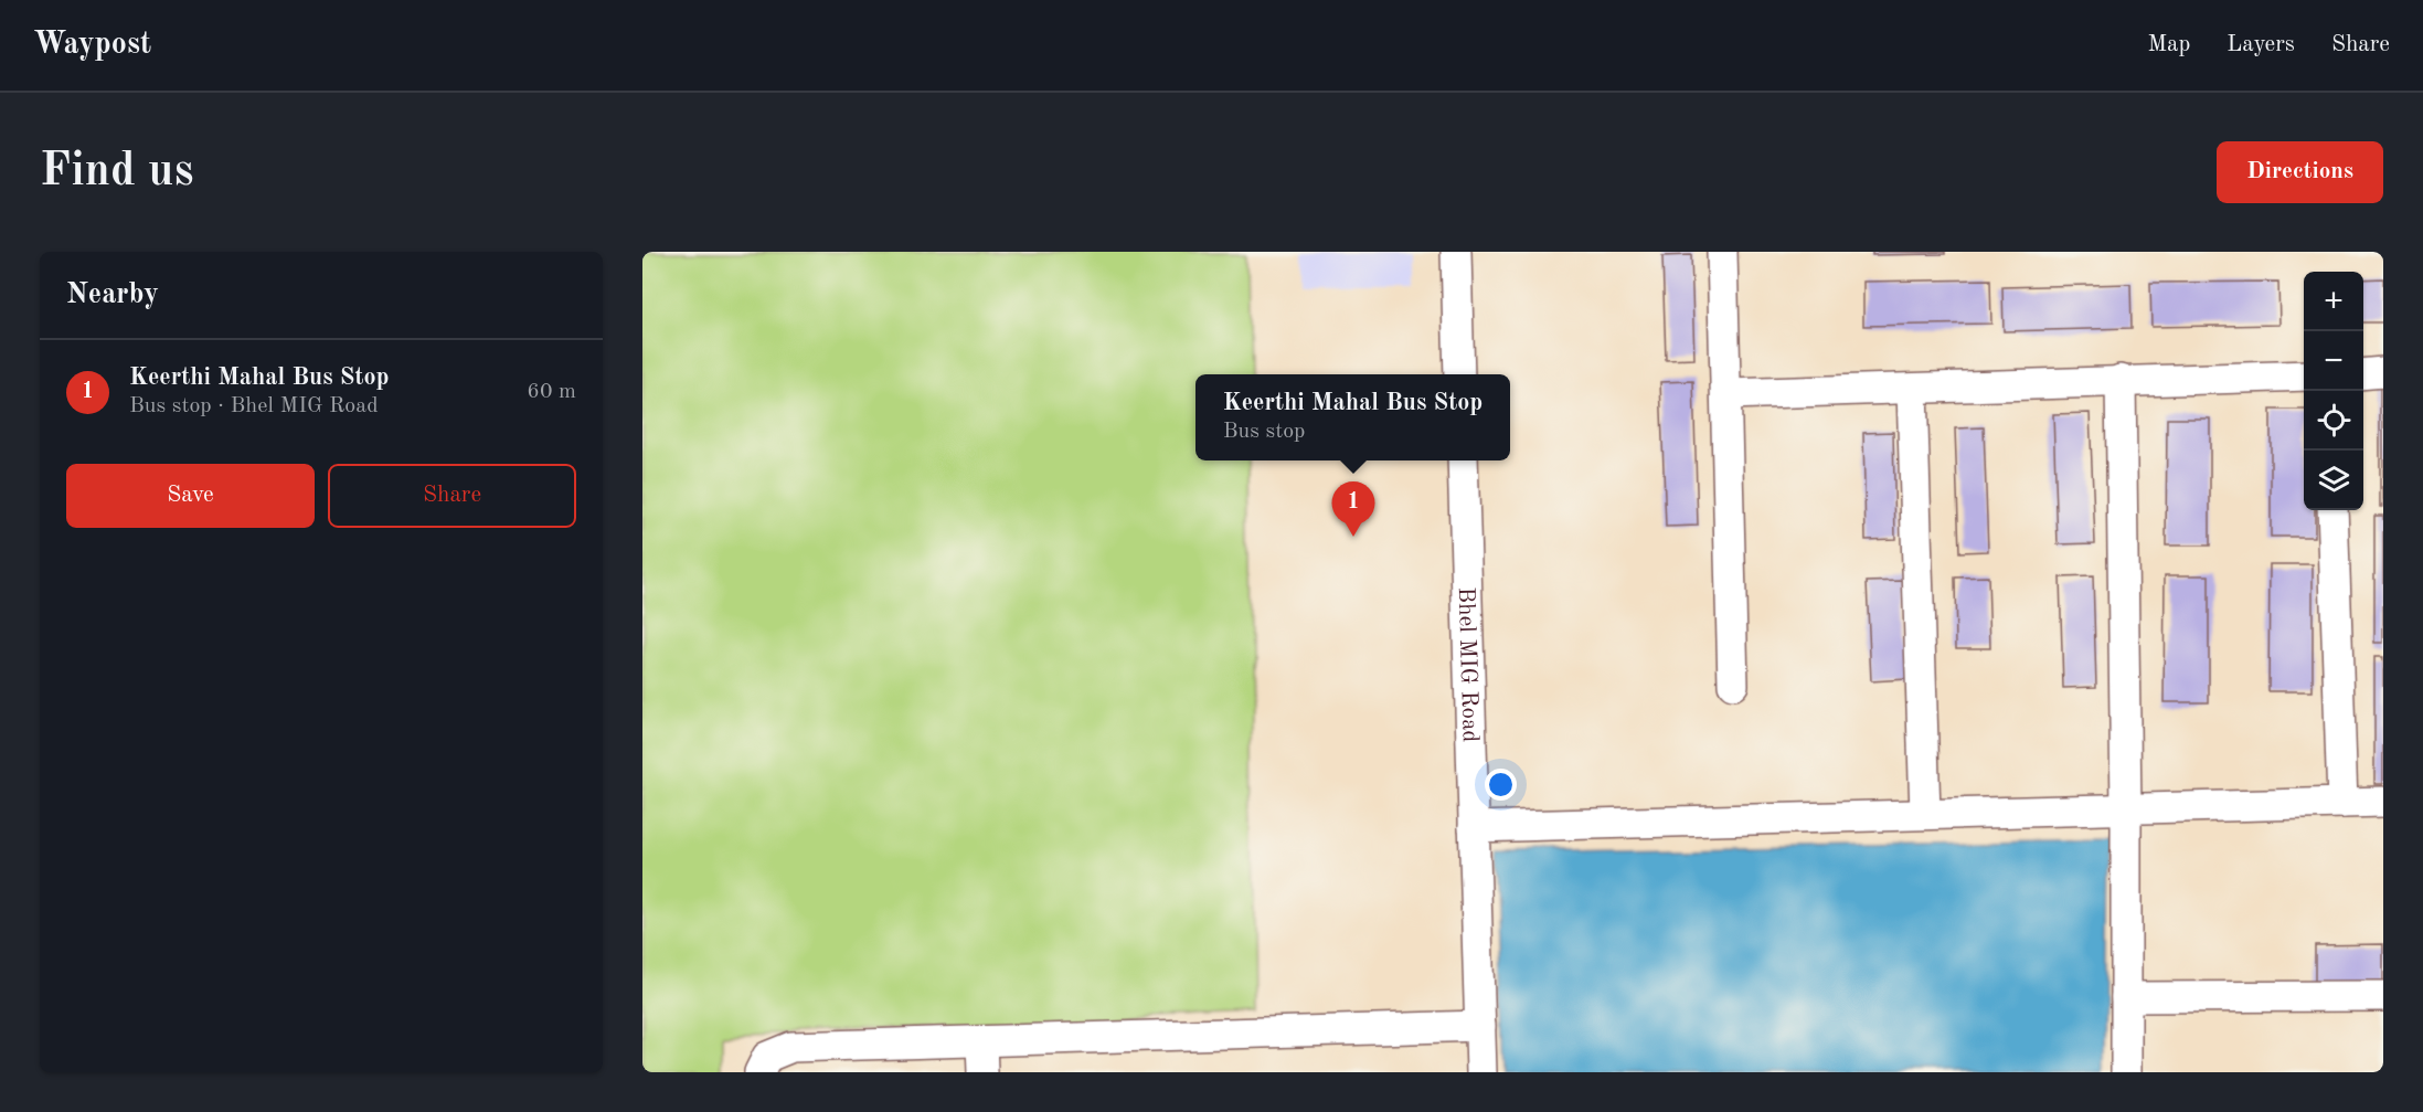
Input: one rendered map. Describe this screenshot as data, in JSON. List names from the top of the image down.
{
  "streets": {
    "street": ["Bhel MIG Road"]
  },
  "page": {
    "header": "Waypost",
    "nav": ["Map", "Layers", "Share"],
    "buttons": [
      "Directions",
      ["Save", "Share"]
    ],
    "title": "Find us",
    "heading": "Nearby",
    "map_buttons": ["+", "−"],
    "list": [
      {
        "mark": "1",
        "name": "Keerthi Mahal Bus Stop",
        "note": "Bus stop · Bhel MIG Road",
        "value": "60 m"
      }
    ],
    "popup": ["Keerthi Mahal Bus Stop", "Bus stop"],
    "pins": "1"
  }
}
